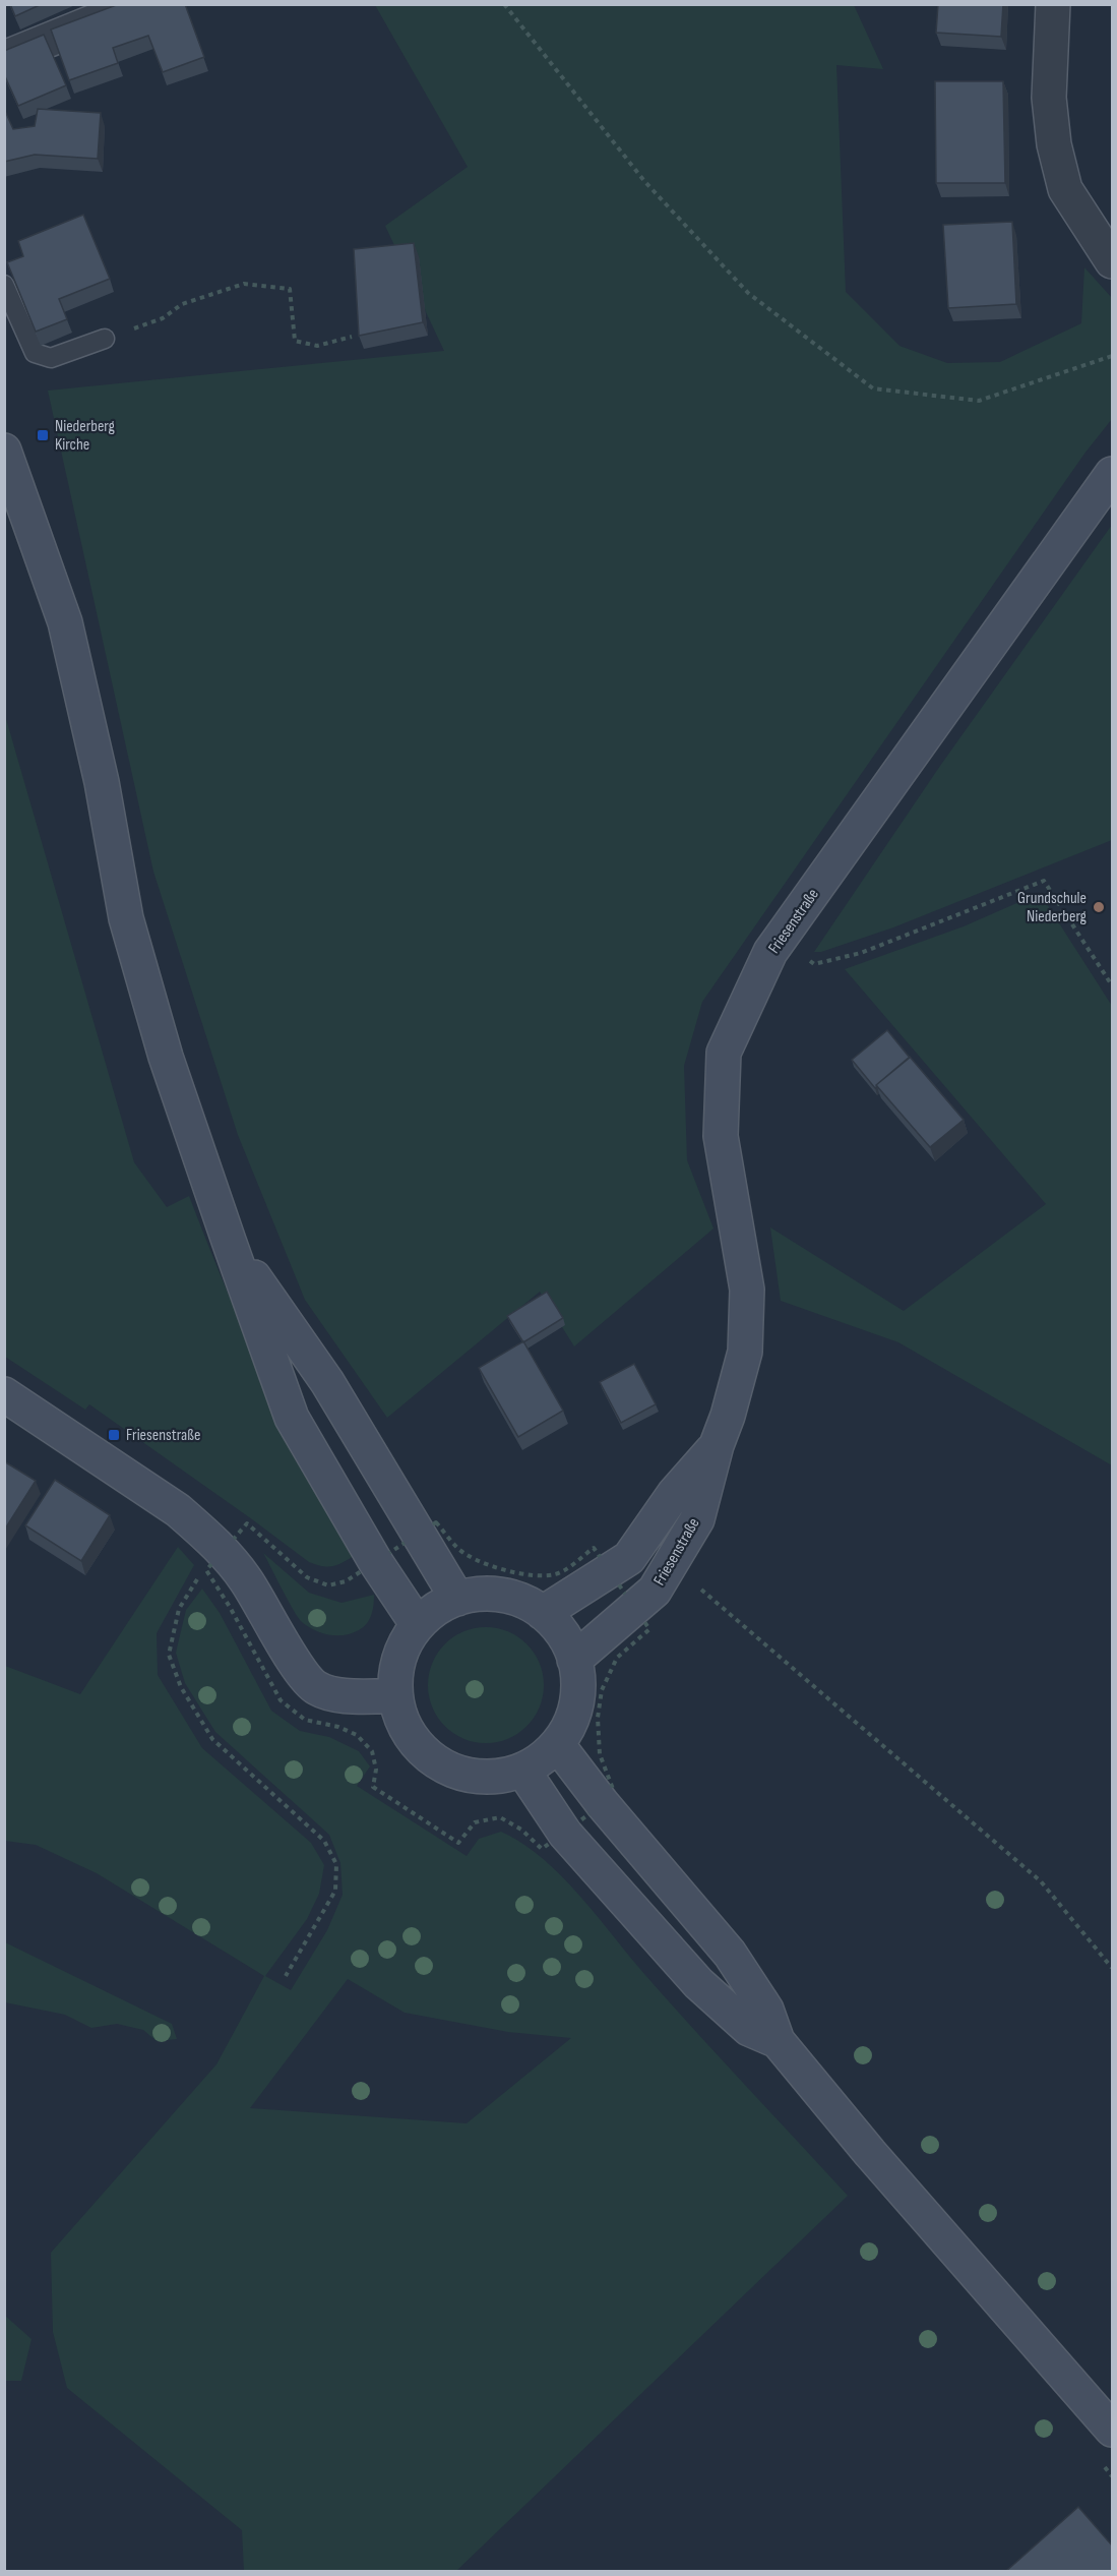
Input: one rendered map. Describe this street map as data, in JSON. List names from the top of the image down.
{
  "streets": {
    "main road": ["Friesenstraße"]
  },
  "places": {
    "transit": ["Niederberg Kirche", "Friesenstraße"],
    "other": ["Grundschule Niederberg"]
  }
}
